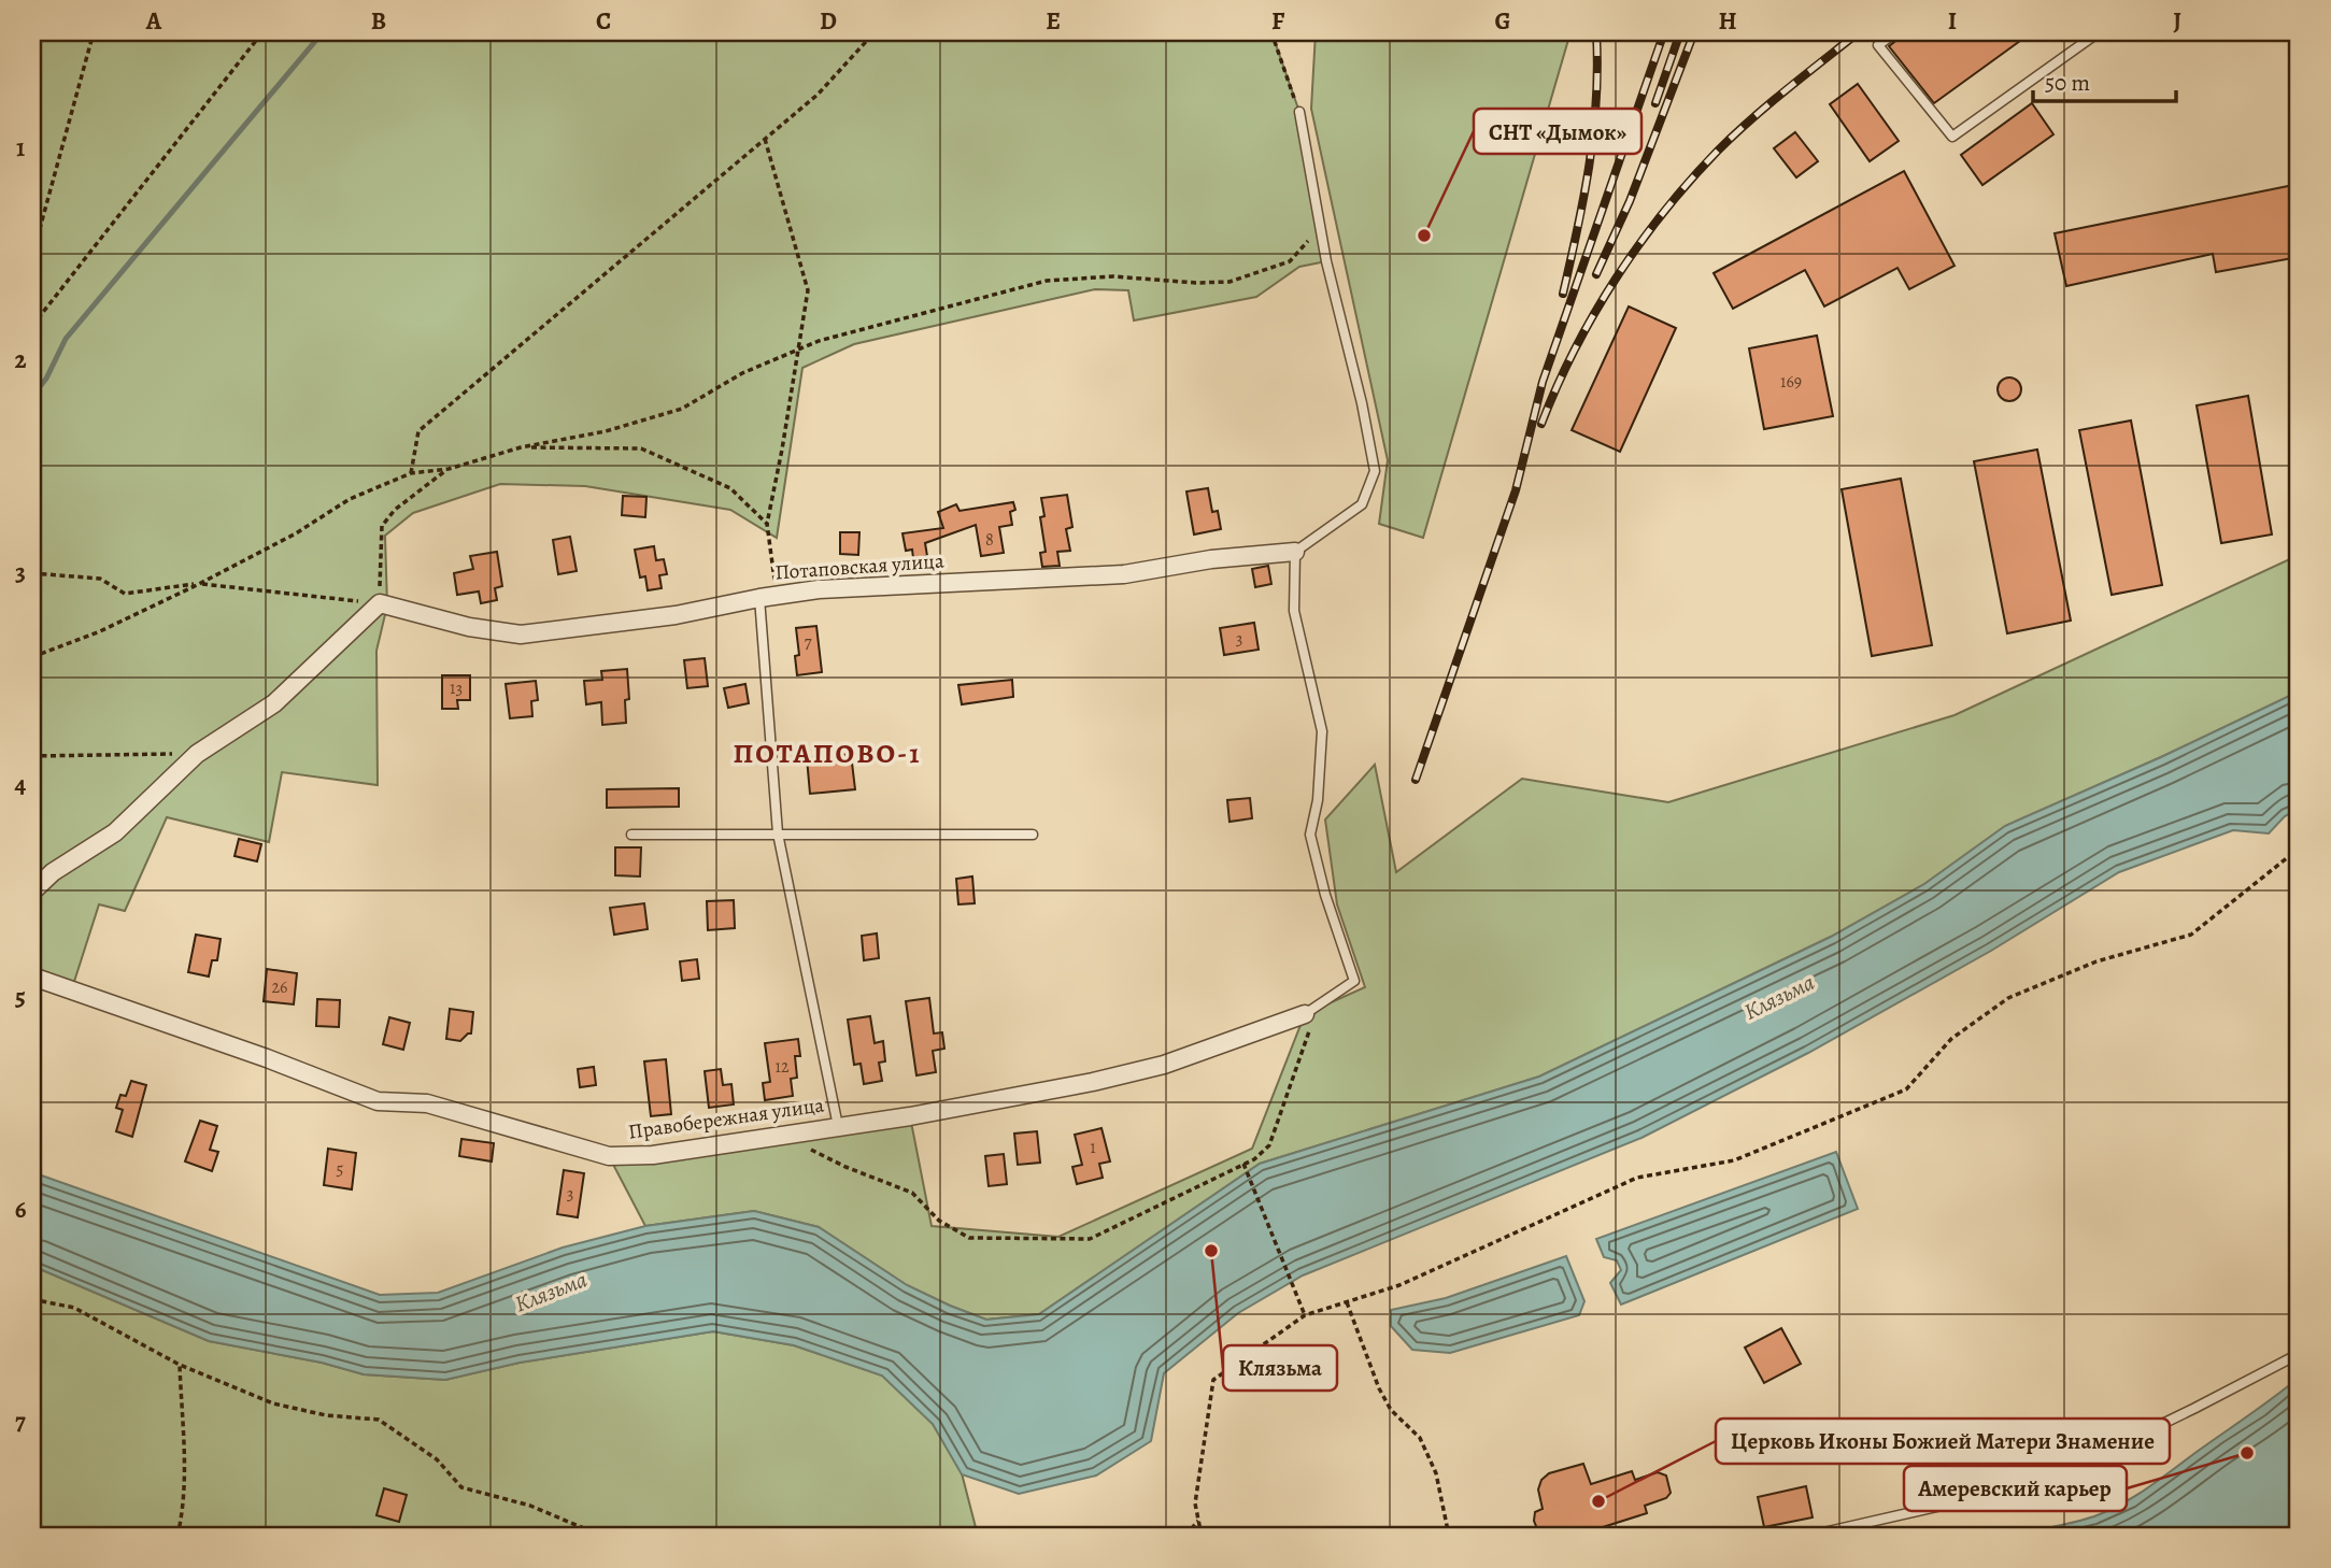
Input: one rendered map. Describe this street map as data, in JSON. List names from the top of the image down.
{
  "streets": {
    "street": ["Потаповская улица", "Правобережная улица"]
  },
  "districts": ["ПОТАПОВО-1"],
  "water": ["Клязьма"],
  "places": [
    "СНТ «Дымок»",
    "Клязьма",
    "Амеревский карьер",
    "Церковь Иконы Божией Матери Знамение"
  ],
  "house_numbers": [
    "169",
    "8",
    "3",
    "7",
    "13",
    "26",
    "12",
    "1",
    "5",
    "3"
  ],
  "scale_bar": "50 m",
  "grid": {
    "columns": [
      "A",
      "B",
      "C",
      "D",
      "E",
      "F",
      "G",
      "H",
      "I",
      "J"
    ],
    "rows": [
      "1",
      "2",
      "3",
      "4",
      "5",
      "6",
      "7"
    ]
  }
}
